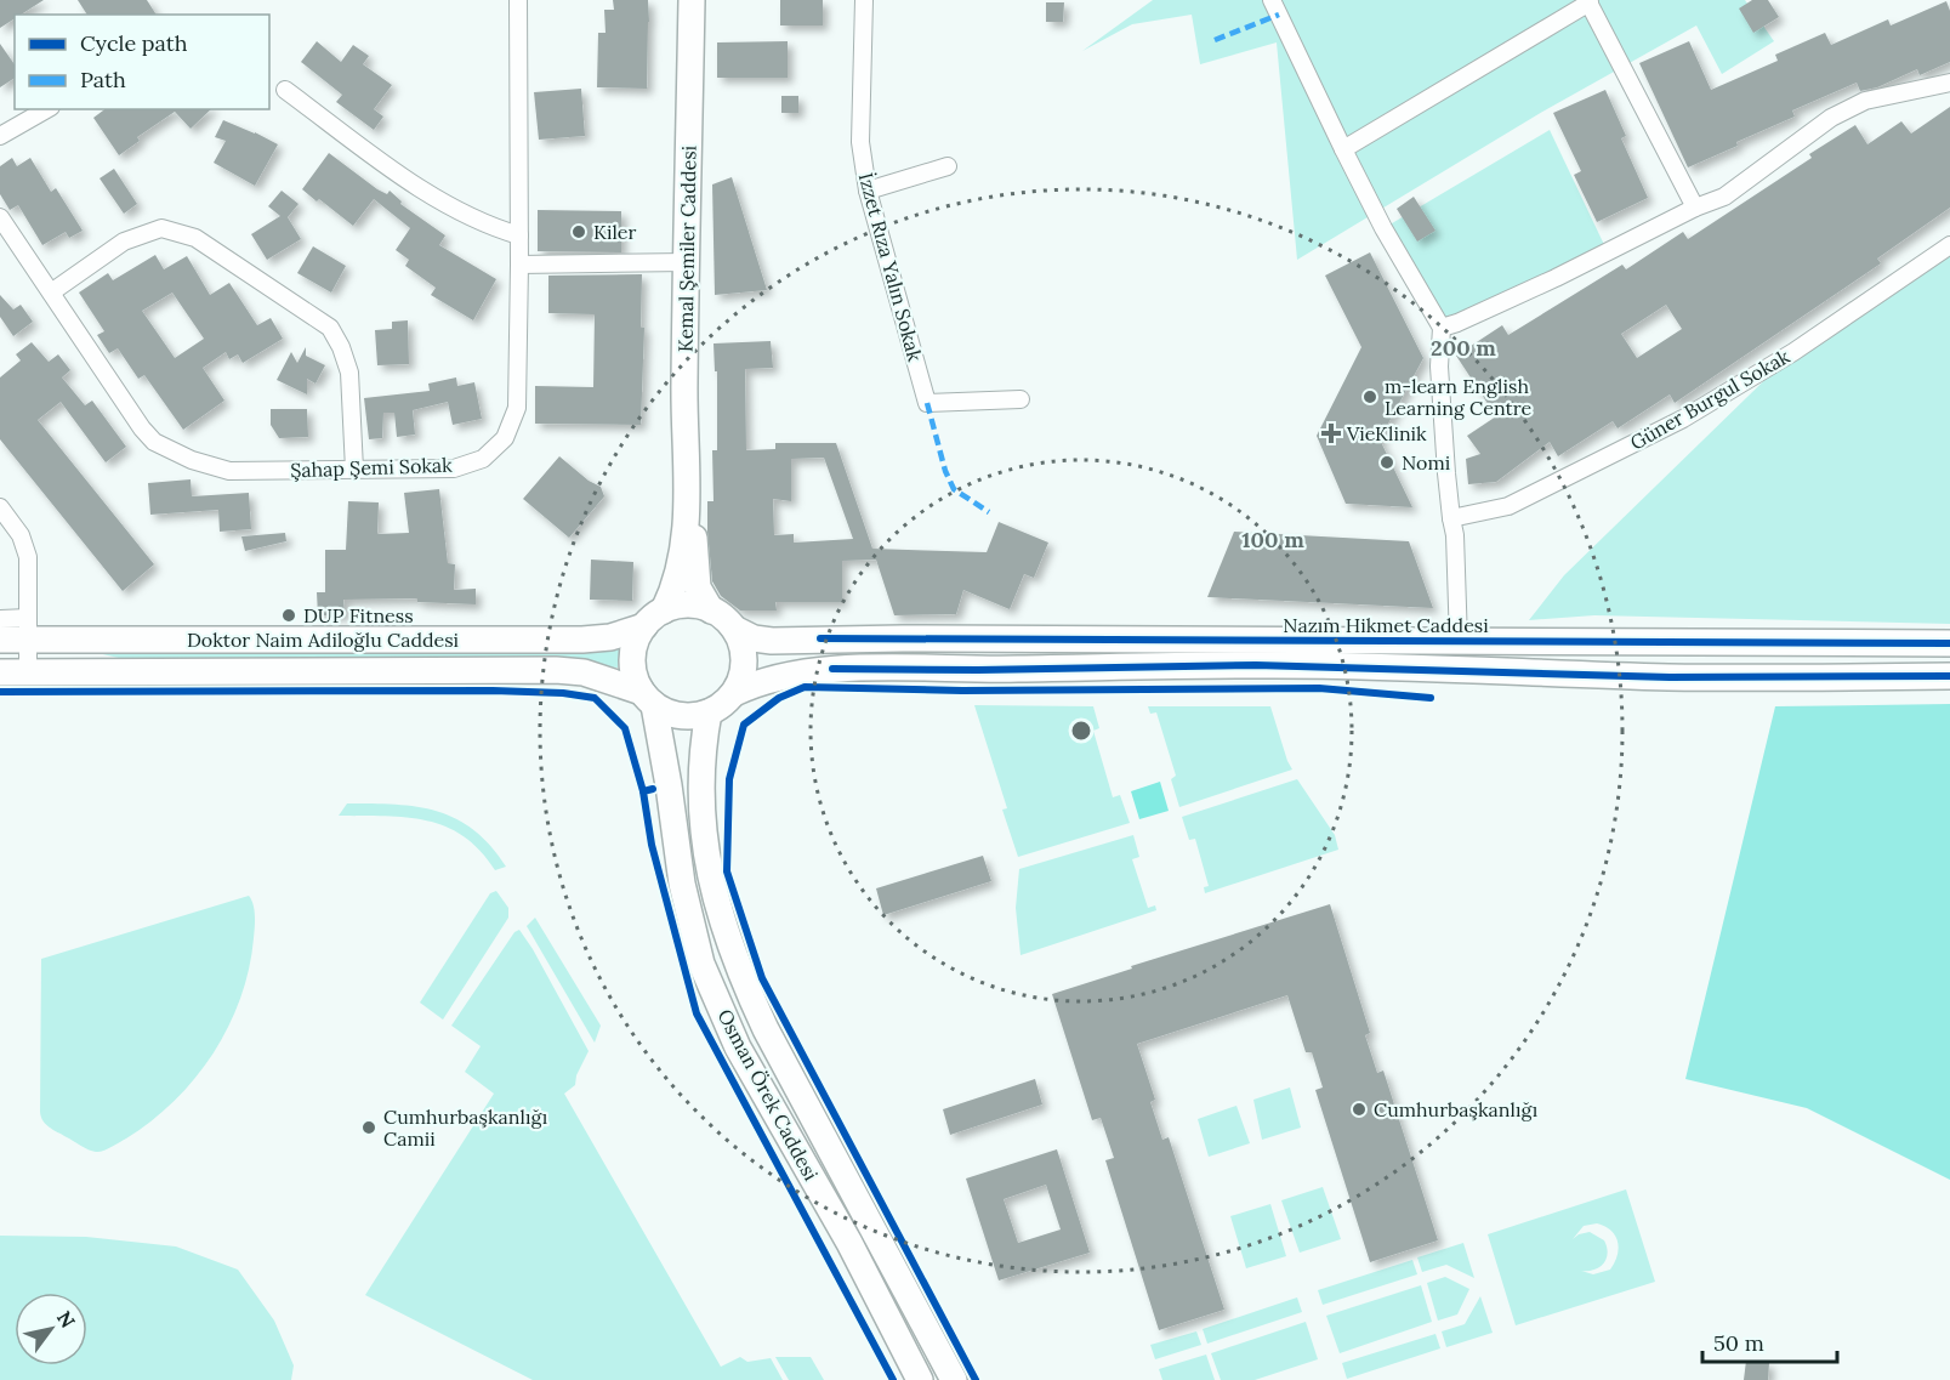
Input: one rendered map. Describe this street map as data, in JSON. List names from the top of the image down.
{
  "streets": {
    "main road": [
      "Kemal Şemiler Caddesi",
      "Nazım Hikmet Caddesi",
      "Doktor Naim Adiloğlu Caddesi",
      "Osman Örek Caddesi"
    ],
    "street": ["İzzet Rıza Yalın Sokak", "Güner Burgul Sokak", "Şahap Şemi Sokak"]
  },
  "crossings": [
    ["Kemal Şemiler Caddesi", "Nazım Hikmet Caddesi"],
    ["Kemal Şemiler Caddesi", "Doktor Naim Adiloğlu Caddesi"],
    ["Kemal Şemiler Caddesi", "Osman Örek Caddesi"],
    ["Nazım Hikmet Caddesi", "Doktor Naim Adiloğlu Caddesi"],
    ["Nazım Hikmet Caddesi", "Osman Örek Caddesi"],
    ["Doktor Naim Adiloğlu Caddesi", "Osman Örek Caddesi"]
  ],
  "places": {
    "other": [
      "Kiler",
      "m-learn English Learning Centre",
      "Nomi",
      "DUP Fitness",
      "Cumhurbaşkanlığı",
      "Cumhurbaşkanlığı Camii"
    ],
    "health": ["VieKlinik"]
  },
  "legend": ["Cycle path", "Path"],
  "scale_bar": "50 m",
  "north": "top right",
  "rings": ["200 m", "100 m"]
}
